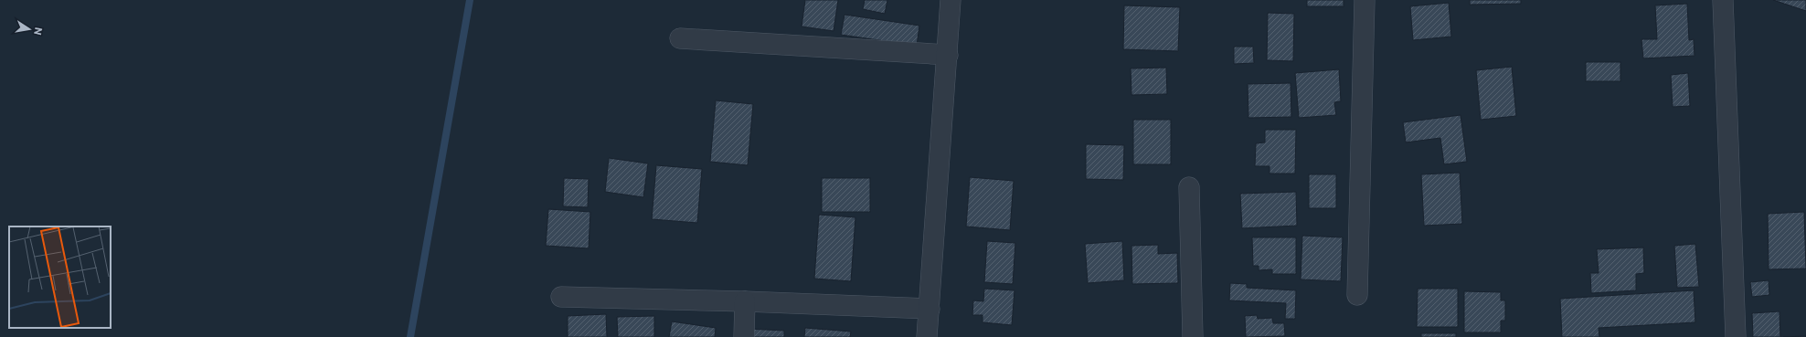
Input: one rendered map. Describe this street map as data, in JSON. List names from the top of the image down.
{
  "north": "right"
}
